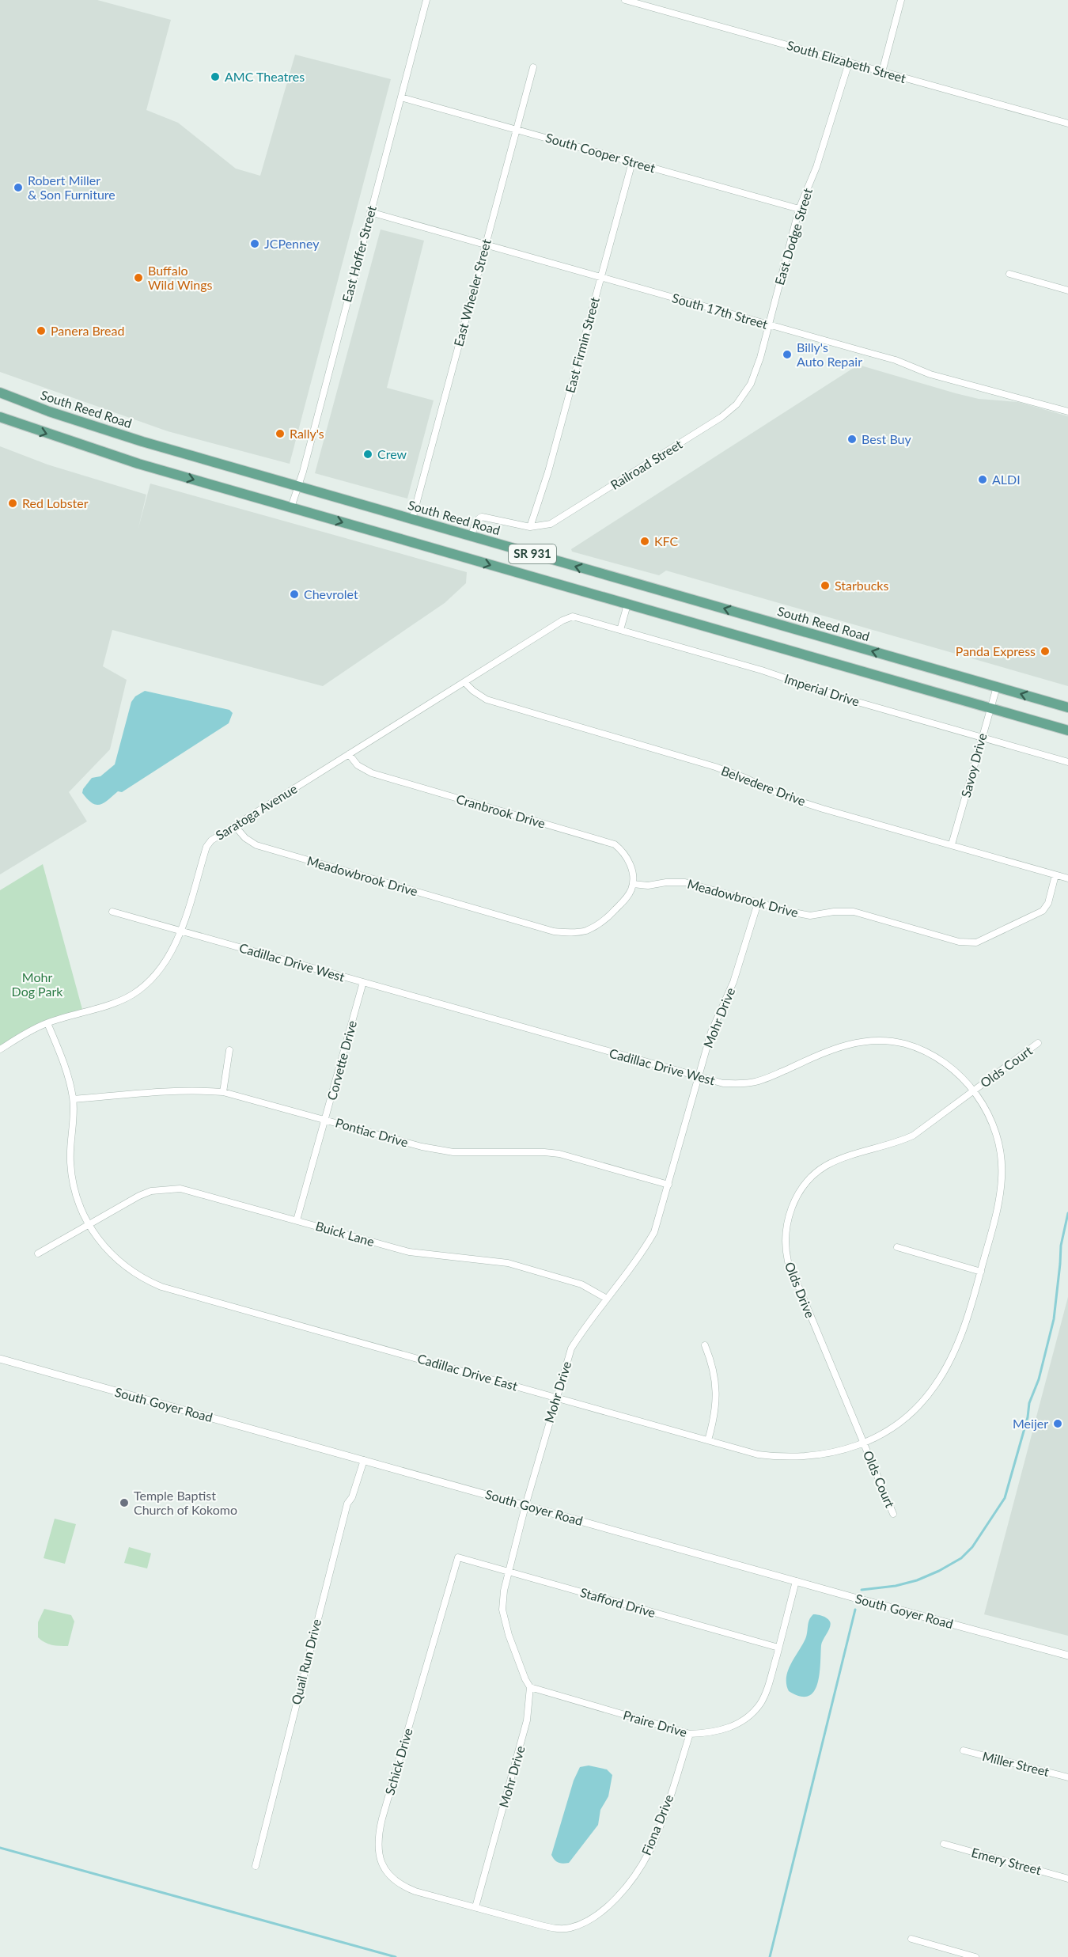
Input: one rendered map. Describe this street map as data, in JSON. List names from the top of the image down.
{
  "streets": {
    "main road": ["South Reed Road", "SR 931"],
    "street": [
      "South Elizabeth Street",
      "South Cooper Street",
      "East Dodge Street",
      "East Hoffer Street",
      "East Wheeler Street",
      "South 17th Street",
      "East Firmin Street",
      "Railroad Street",
      "Imperial Drive",
      "Savoy Drive",
      "Belvedere Drive",
      "Cranbrook Drive",
      "Saratoga Avenue",
      "Meadowbrook Drive",
      "Cadillac Drive West",
      "Mohr Drive",
      "Corvette Drive",
      "Olds Court",
      "Pontiac Drive",
      "Buick Lane",
      "Olds Drive",
      "Cadillac Drive East",
      "South Goyer Road",
      "Stafford Drive",
      "Quail Run Drive",
      "Praire Drive",
      "Schick Drive",
      "Miller Street",
      "Fiona Drive",
      "Emery Street"
    ]
  },
  "crossings": [
    ["South Elizabeth Street", "East Dodge Street"],
    ["South Cooper Street", "East Dodge Street"],
    ["South Cooper Street", "East Hoffer Street"],
    ["South Cooper Street", "East Wheeler Street"],
    ["South Cooper Street", "East Firmin Street"],
    ["East Dodge Street", "South 17th Street"],
    ["East Dodge Street", "Railroad Street"],
    ["East Hoffer Street", "South 17th Street"],
    ["East Hoffer Street", "South Reed Road"],
    ["East Hoffer Street", "SR 931"],
    ["East Wheeler Street", "South 17th Street"],
    ["East Wheeler Street", "South Reed Road"],
    ["South 17th Street", "East Firmin Street"],
    ["East Firmin Street", "Railroad Street"],
    ["South Reed Road", "Savoy Drive"],
    ["SR 931", "Savoy Drive"],
    ["Imperial Drive", "Savoy Drive"],
    ["Imperial Drive", "Saratoga Avenue"],
    ["Savoy Drive", "Belvedere Drive"],
    ["Belvedere Drive", "Saratoga Avenue"],
    ["Belvedere Drive", "Meadowbrook Drive"],
    ["Cranbrook Drive", "Saratoga Avenue"],
    ["Cranbrook Drive", "Meadowbrook Drive"],
    ["Saratoga Avenue", "Meadowbrook Drive"],
    ["Saratoga Avenue", "Cadillac Drive West"],
    ["Saratoga Avenue", "Cadillac Drive East"],
    ["Meadowbrook Drive", "Mohr Drive"],
    ["Cadillac Drive West", "Mohr Drive"],
    ["Cadillac Drive West", "Corvette Drive"],
    ["Cadillac Drive West", "Olds Court"],
    ["Cadillac Drive West", "Olds Drive"],
    ["Cadillac Drive West", "Cadillac Drive East"],
    ["Mohr Drive", "Pontiac Drive"],
    ["Mohr Drive", "Buick Lane"],
    ["Mohr Drive", "Cadillac Drive East"],
    ["Mohr Drive", "South Goyer Road"],
    ["Mohr Drive", "Stafford Drive"],
    ["Mohr Drive", "Praire Drive"],
    ["Mohr Drive", "Schick Drive"],
    ["Mohr Drive", "Fiona Drive"],
    ["Corvette Drive", "Pontiac Drive"],
    ["Corvette Drive", "Buick Lane"],
    ["Olds Court", "Olds Drive"],
    ["Olds Court", "Cadillac Drive East"],
    ["Pontiac Drive", "Cadillac Drive East"],
    ["Buick Lane", "Cadillac Drive East"],
    ["Olds Drive", "Cadillac Drive East"],
    ["South Goyer Road", "Quail Run Drive"],
    ["South Goyer Road", "Praire Drive"],
    ["Stafford Drive", "Praire Drive"],
    ["Stafford Drive", "Schick Drive"],
    ["Praire Drive", "Fiona Drive"],
    ["Schick Drive", "Fiona Drive"]
  ],
  "parks": ["Mohr Dog Park"],
  "places": [
    "AMC Theatres",
    "Robert Miller & Son Furniture",
    "JCPenney",
    "Buffalo Wild Wings",
    "Panera Bread",
    "Billy's Auto Repair",
    "Rally's",
    "Best Buy",
    "Crew",
    "ALDI",
    "Red Lobster",
    "KFC",
    "Starbucks",
    "Chevrolet",
    "Panda Express",
    "Meijer",
    "Temple Baptist Church of Kokomo"
  ]
}
